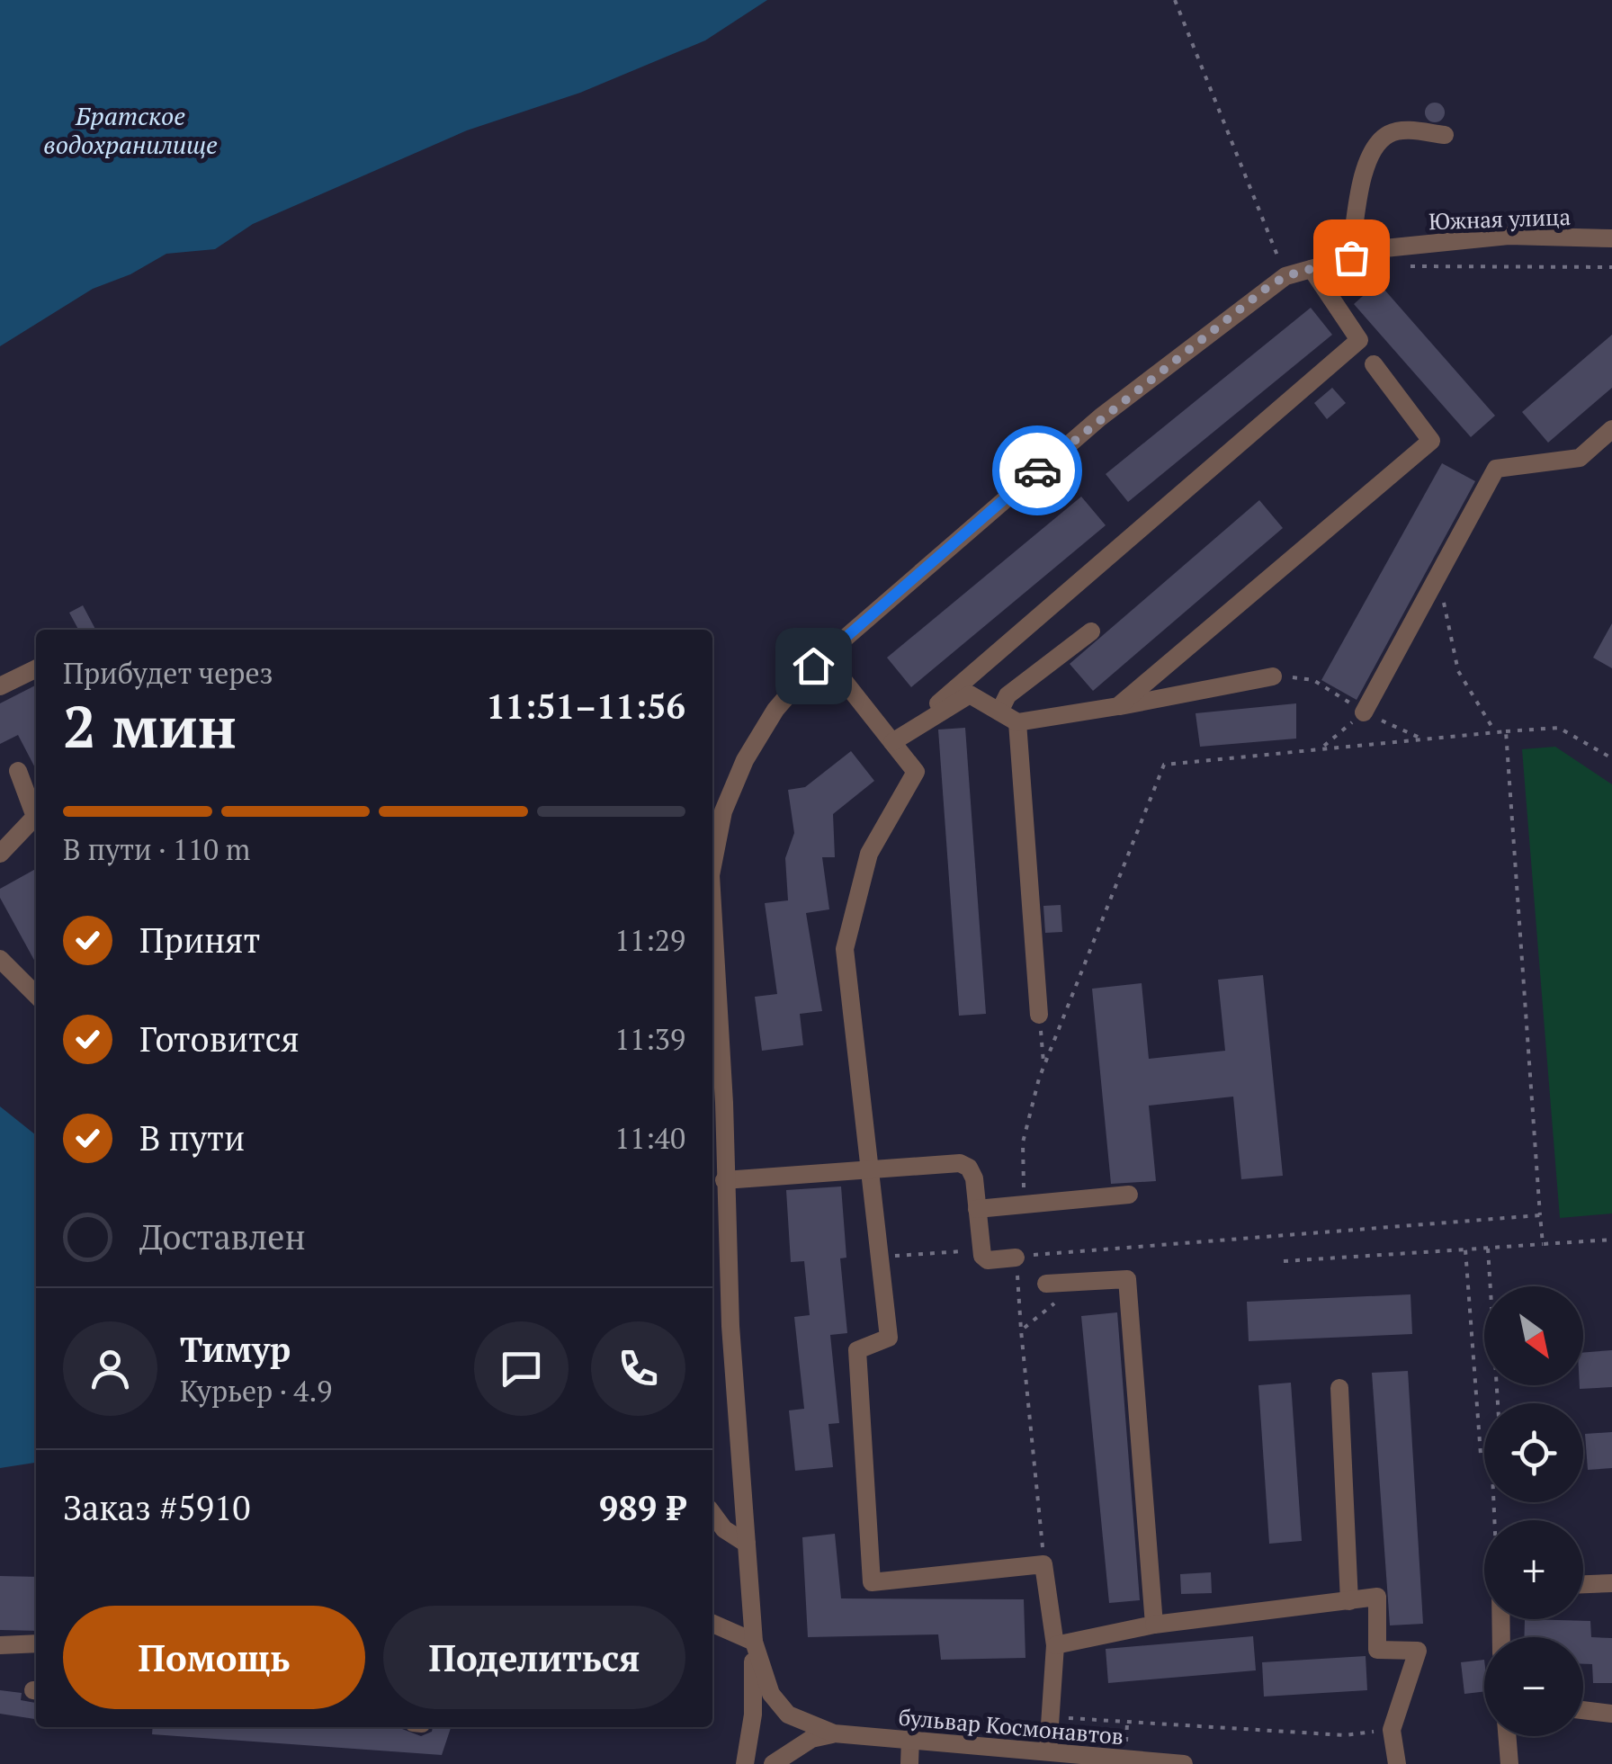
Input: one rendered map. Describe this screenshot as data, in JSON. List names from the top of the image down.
{
  "streets": {
    "street": ["Южная улица", "бульвар Космонавтов"]
  },
  "water": ["Братское водохранилище"],
  "north": "bottom right",
  "page": {
    "heading": ["2 мин", "Прибудет через", "11:51–11:56"],
    "panel": [
      "Тимур",
      "Курьер · 4.9",
      "Заказ #5910",
      "989 ₽"
    ],
    "bar": "В пути · 110 m",
    "list": [
      ["Принят", "11:29"],
      ["Готовится", "11:39"],
      ["В пути", "11:40"],
      "Доставлен"
    ],
    "map_buttons": ["+", "−"],
    "buttons": ["Помощь", "Поделиться"]
  }
}
